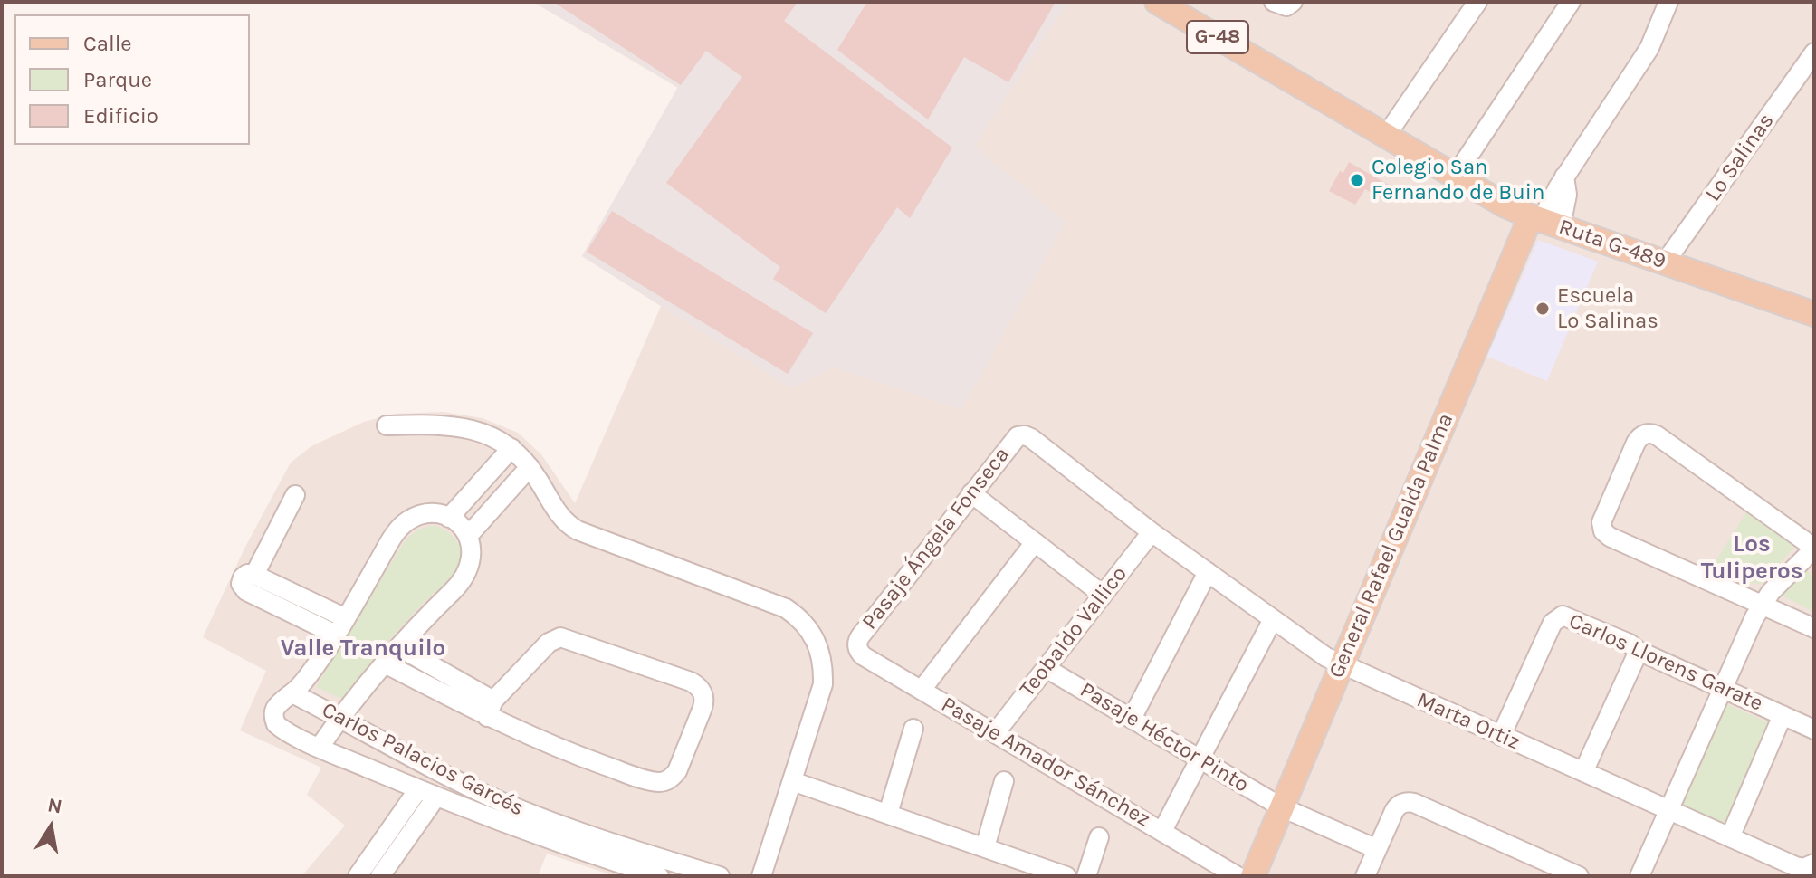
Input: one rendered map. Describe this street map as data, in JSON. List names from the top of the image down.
{
  "streets": {
    "main road": ["G-48", "Ruta G-489", "General Rafael Gualda Palma"],
    "street": [
      "Lo Salinas",
      "Pasaje Ángela Fonseca",
      "Teobaldo Vallico",
      "Carlos Llorens Garate",
      "Marta Ortiz",
      "Pasaje Héctor Pinto",
      "Carlos Palacios Garcés",
      "Pasaje Amador Sánchez"
    ]
  },
  "crossings": [
    ["Lo Salinas", "Ruta G-489"],
    ["Ruta G-489", "General Rafael Gualda Palma"],
    ["Pasaje Ángela Fonseca", "Marta Ortiz"],
    ["Pasaje Ángela Fonseca", "Pasaje Amador Sánchez"],
    ["General Rafael Gualda Palma", "Marta Ortiz"],
    ["General Rafael Gualda Palma", "Pasaje Héctor Pinto"],
    ["Teobaldo Vallico", "Marta Ortiz"],
    ["Teobaldo Vallico", "Pasaje Héctor Pinto"],
    ["Teobaldo Vallico", "Pasaje Amador Sánchez"],
    ["Carlos Llorens Garate", "Marta Ortiz"]
  ],
  "districts": ["Los Tuliperos", "Valle Tranquilo"],
  "places": ["Colegio San Fernando de Buin", "Escuela Lo Salinas"],
  "legend": ["Calle", "Parque", "Edificio"],
  "north": "top"
}
